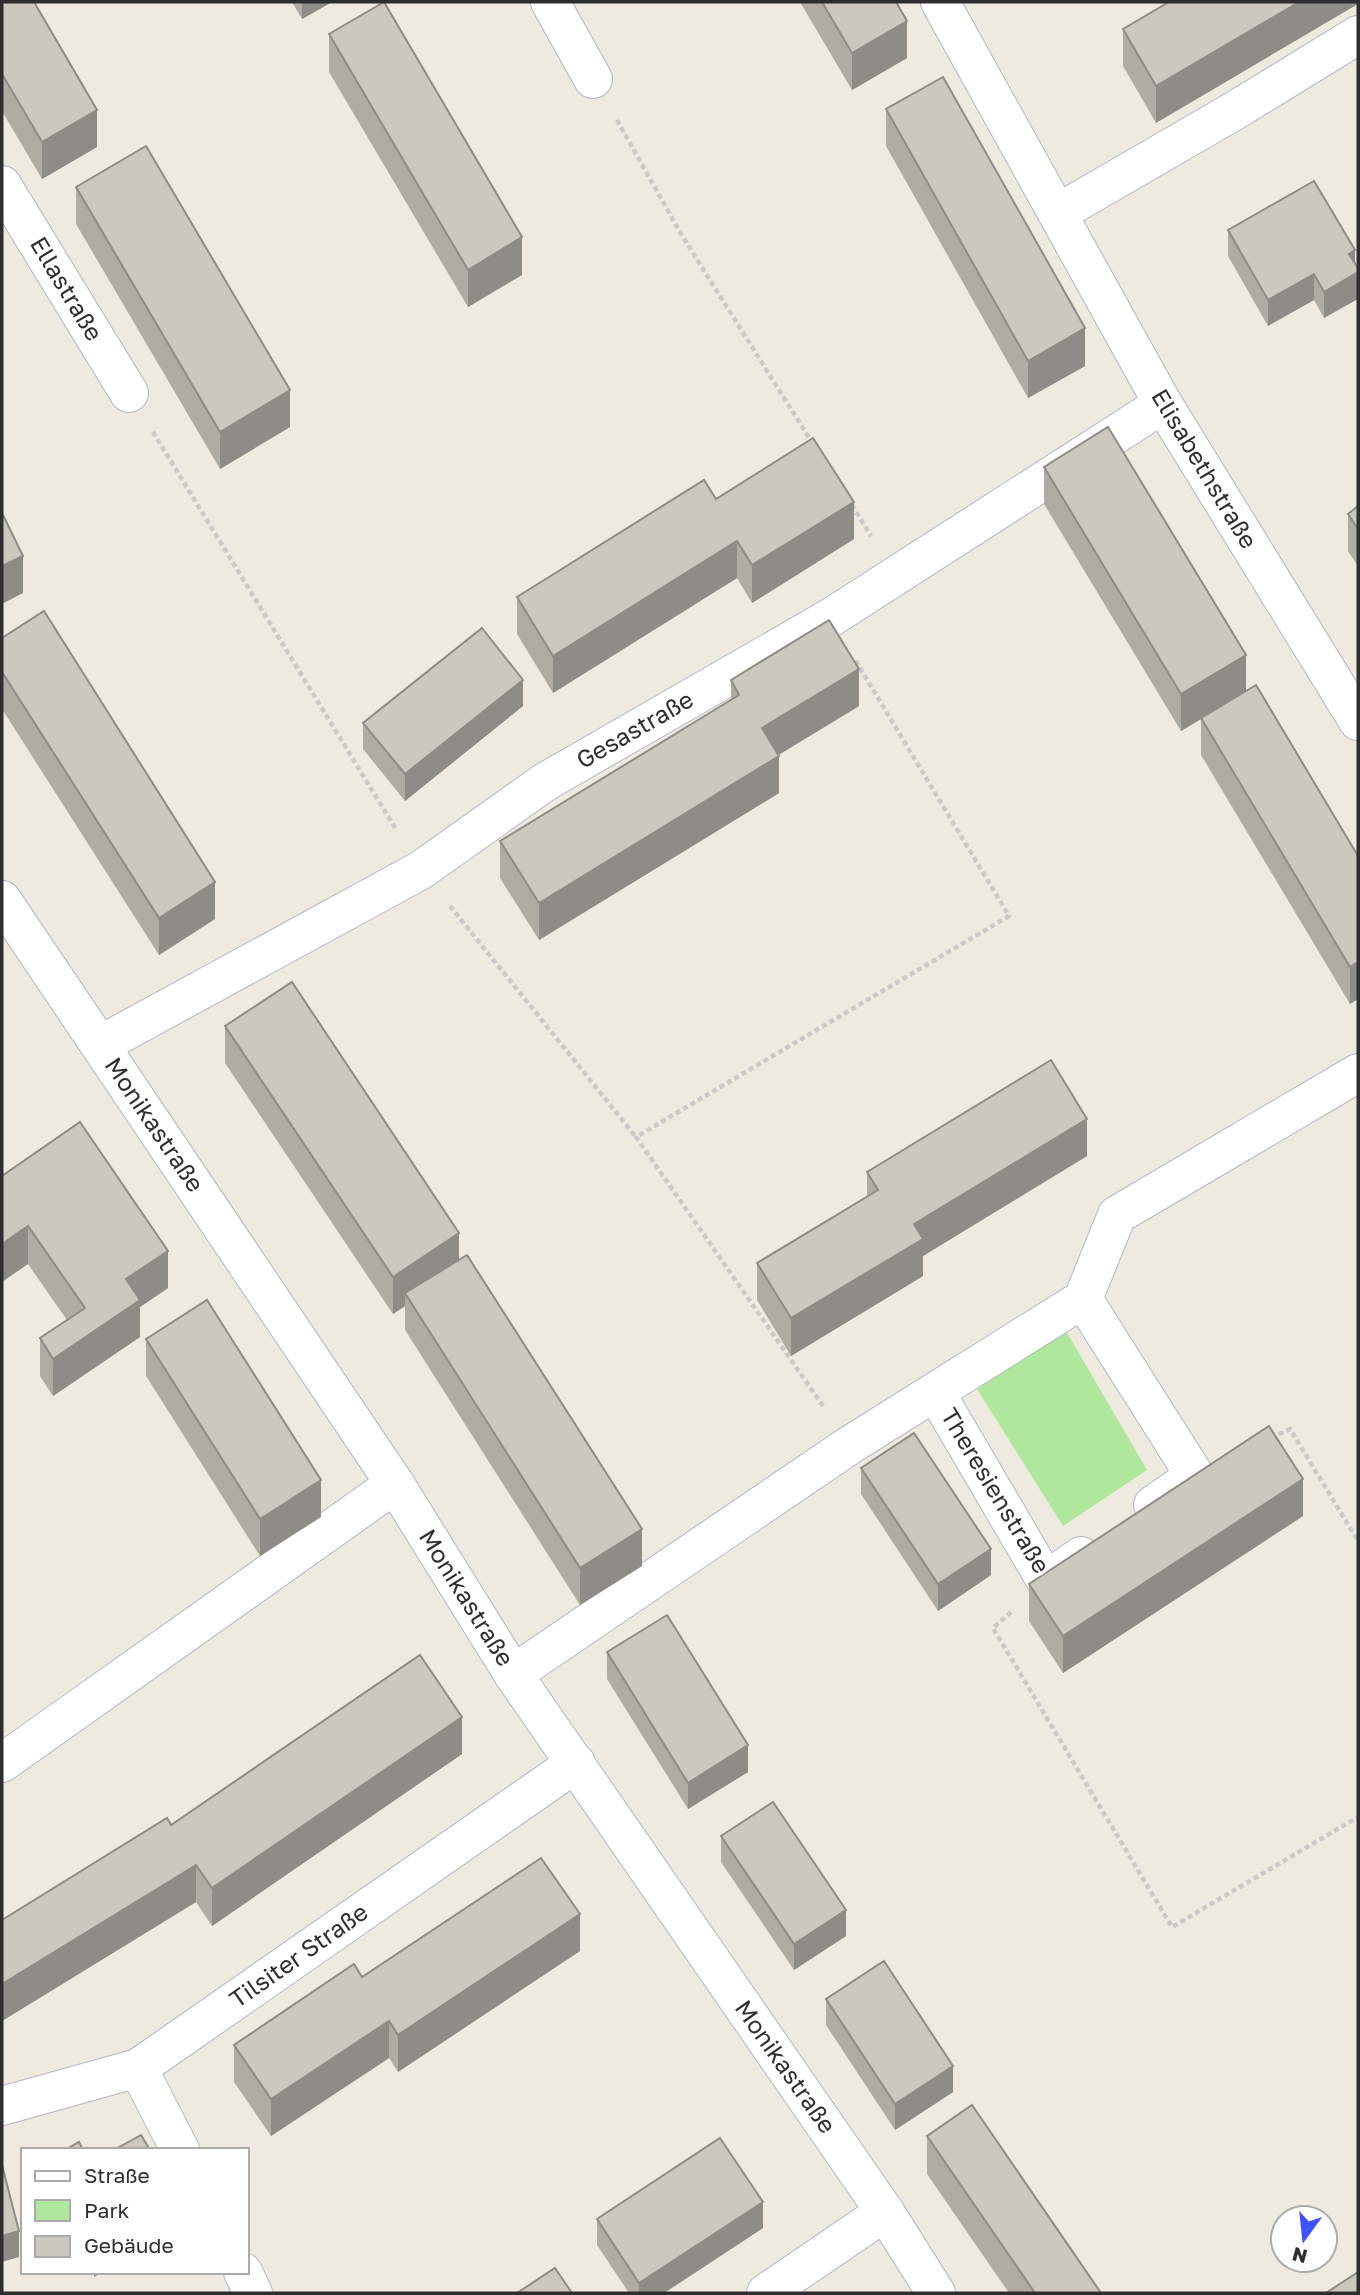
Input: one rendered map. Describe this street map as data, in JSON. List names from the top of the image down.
{
  "streets": {
    "street": [
      "Ellastraße",
      "Elisabethstraße",
      "Gesastraße",
      "Monikastraße",
      "Theresienstraße",
      "Tilsiter Straße"
    ]
  },
  "crossings": [
    ["Elisabethstraße", "Gesastraße"],
    ["Gesastraße", "Monikastraße"],
    ["Monikastraße", "Theresienstraße"],
    ["Monikastraße", "Tilsiter Straße"]
  ],
  "legend": ["Straße", "Park", "Gebäude"],
  "north": "bottom"
}
